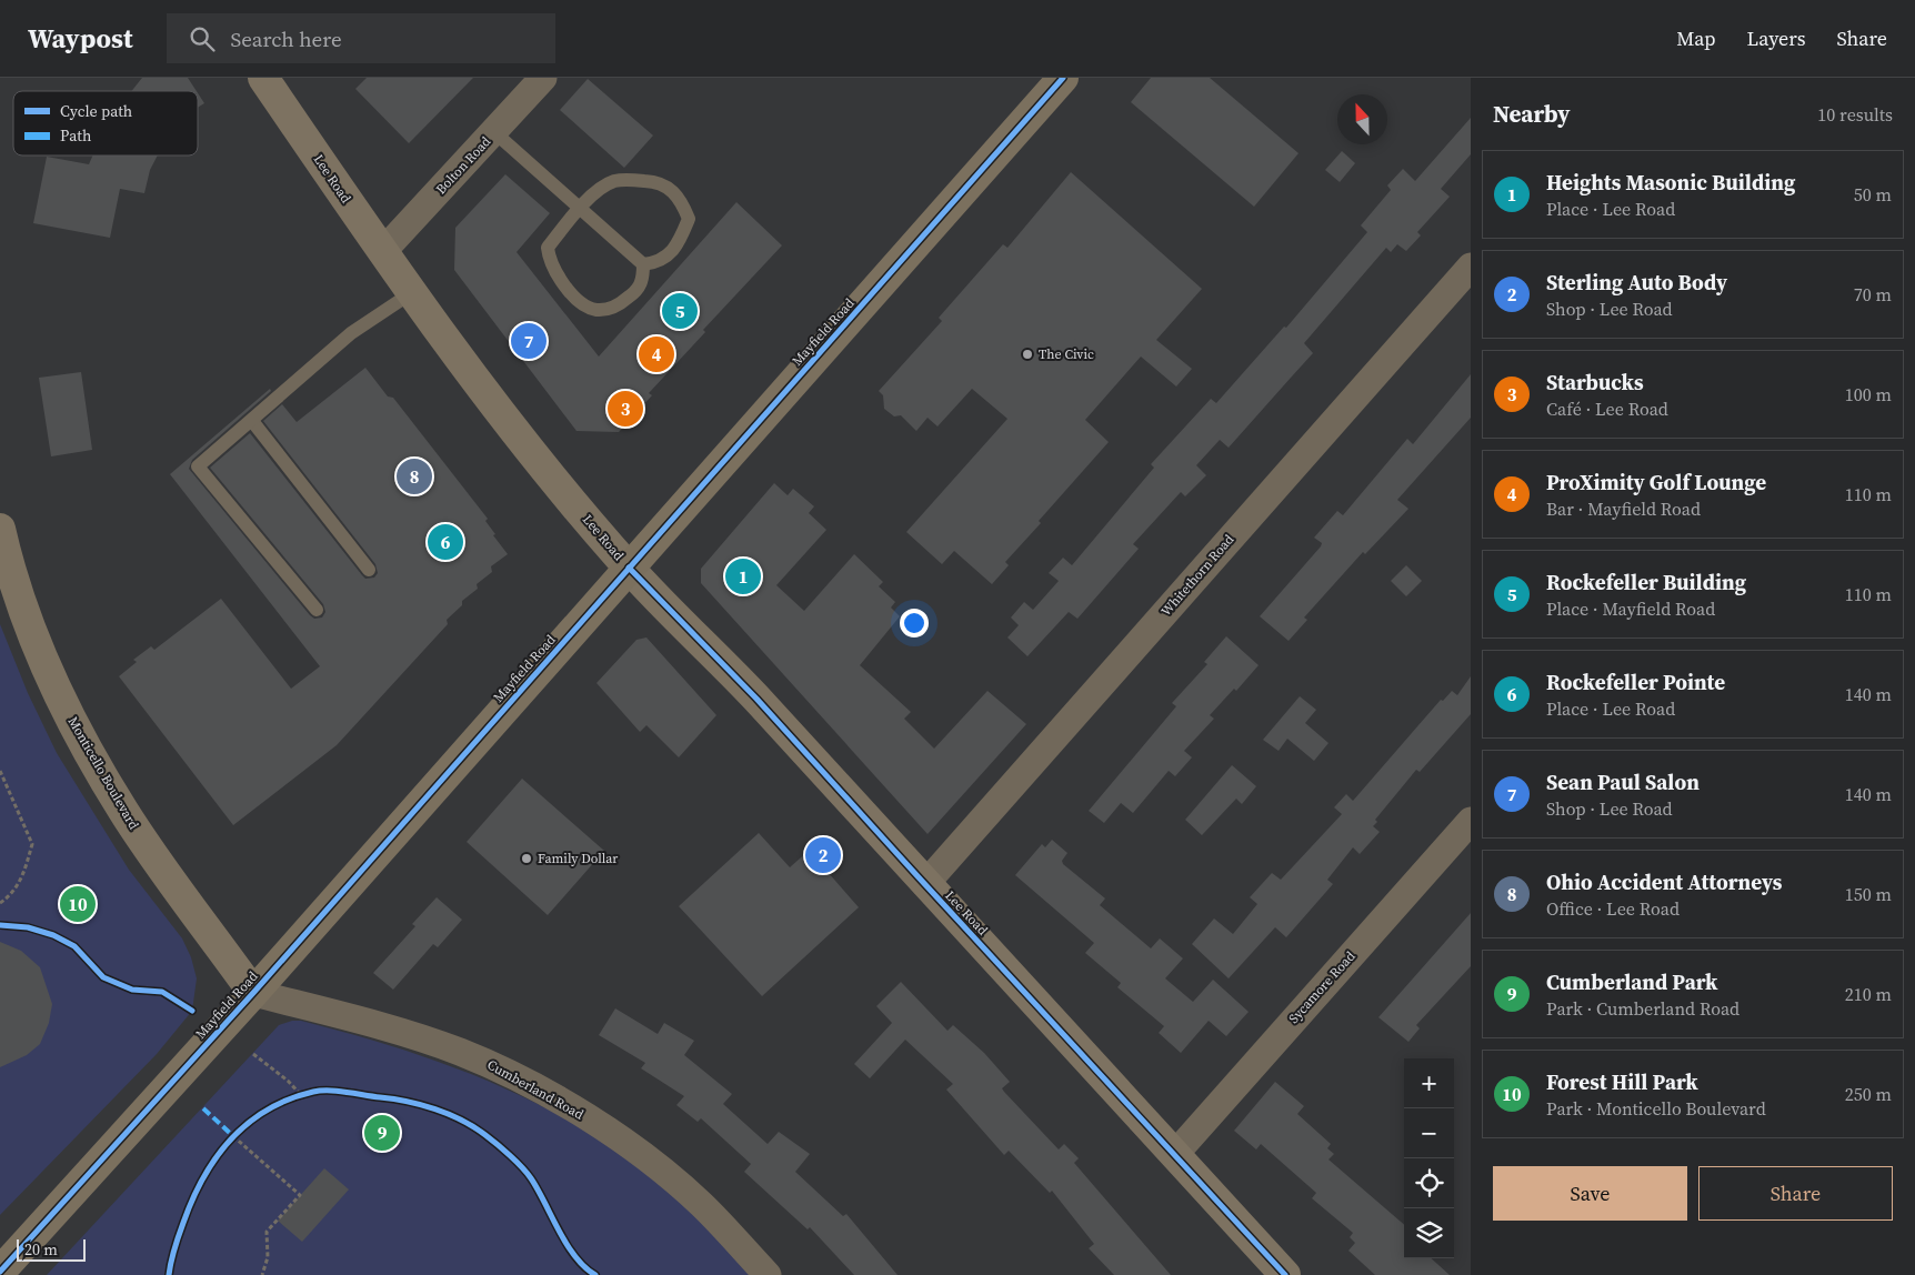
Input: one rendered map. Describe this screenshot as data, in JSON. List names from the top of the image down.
{
  "streets": {
    "main road": ["Lee Road", "Mayfield Road", "Monticello Boulevard"],
    "street": [
      "Bolton Road",
      "Whitethorn Road",
      "Sycamore Road",
      "Cumberland Road"
    ]
  },
  "crossings": [
    ["Bolton Road", "Lee Road"],
    ["Lee Road", "Mayfield Road"],
    ["Lee Road", "Whitethorn Road"],
    ["Lee Road", "Sycamore Road"],
    ["Mayfield Road", "Monticello Boulevard"],
    ["Mayfield Road", "Cumberland Road"],
    ["Monticello Boulevard", "Cumberland Road"]
  ],
  "places": ["The Civic", "Family Dollar"],
  "legend": ["Cycle path", "Path"],
  "scale_bar": "20 m",
  "north": "top",
  "page": {
    "header": "Waypost",
    "search": "Search here",
    "nav": ["Map", "Layers", "Share"],
    "heading": ["Nearby", "10 results"],
    "list": [
      {
        "mark": "1",
        "name": "Heights Masonic Building",
        "note": "Place · Lee Road",
        "value": "50 m"
      },
      {
        "mark": "2",
        "name": "Sterling Auto Body",
        "note": "Shop · Lee Road",
        "value": "70 m"
      },
      {
        "mark": "3",
        "name": "Starbucks",
        "note": "Café · Lee Road",
        "value": "100 m"
      },
      {
        "mark": "4",
        "name": "ProXimity Golf Lounge",
        "note": "Bar · Mayfield Road",
        "value": "110 m"
      },
      {
        "mark": "5",
        "name": "Rockefeller Building",
        "note": "Place · Mayfield Road",
        "value": "110 m"
      },
      {
        "mark": "6",
        "name": "Rockefeller Pointe",
        "note": "Place · Lee Road",
        "value": "140 m"
      },
      {
        "mark": "7",
        "name": "Sean Paul Salon",
        "note": "Shop · Lee Road",
        "value": "140 m"
      },
      {
        "mark": "8",
        "name": "Ohio Accident Attorneys",
        "note": "Office · Lee Road",
        "value": "150 m"
      },
      {
        "mark": "9",
        "name": "Cumberland Park",
        "note": "Park · Cumberland Road",
        "value": "210 m"
      },
      {
        "mark": "10",
        "name": "Forest Hill Park",
        "note": "Park · Monticello Boulevard",
        "value": "250 m"
      }
    ],
    "pins": [
      "5",
      "7",
      "4",
      "3",
      "8",
      "6",
      "1",
      "2",
      "10",
      "9"
    ],
    "map_buttons": ["+", "−"],
    "buttons": ["Save", "Share"],
    "scale": "20 m"
  }
}
